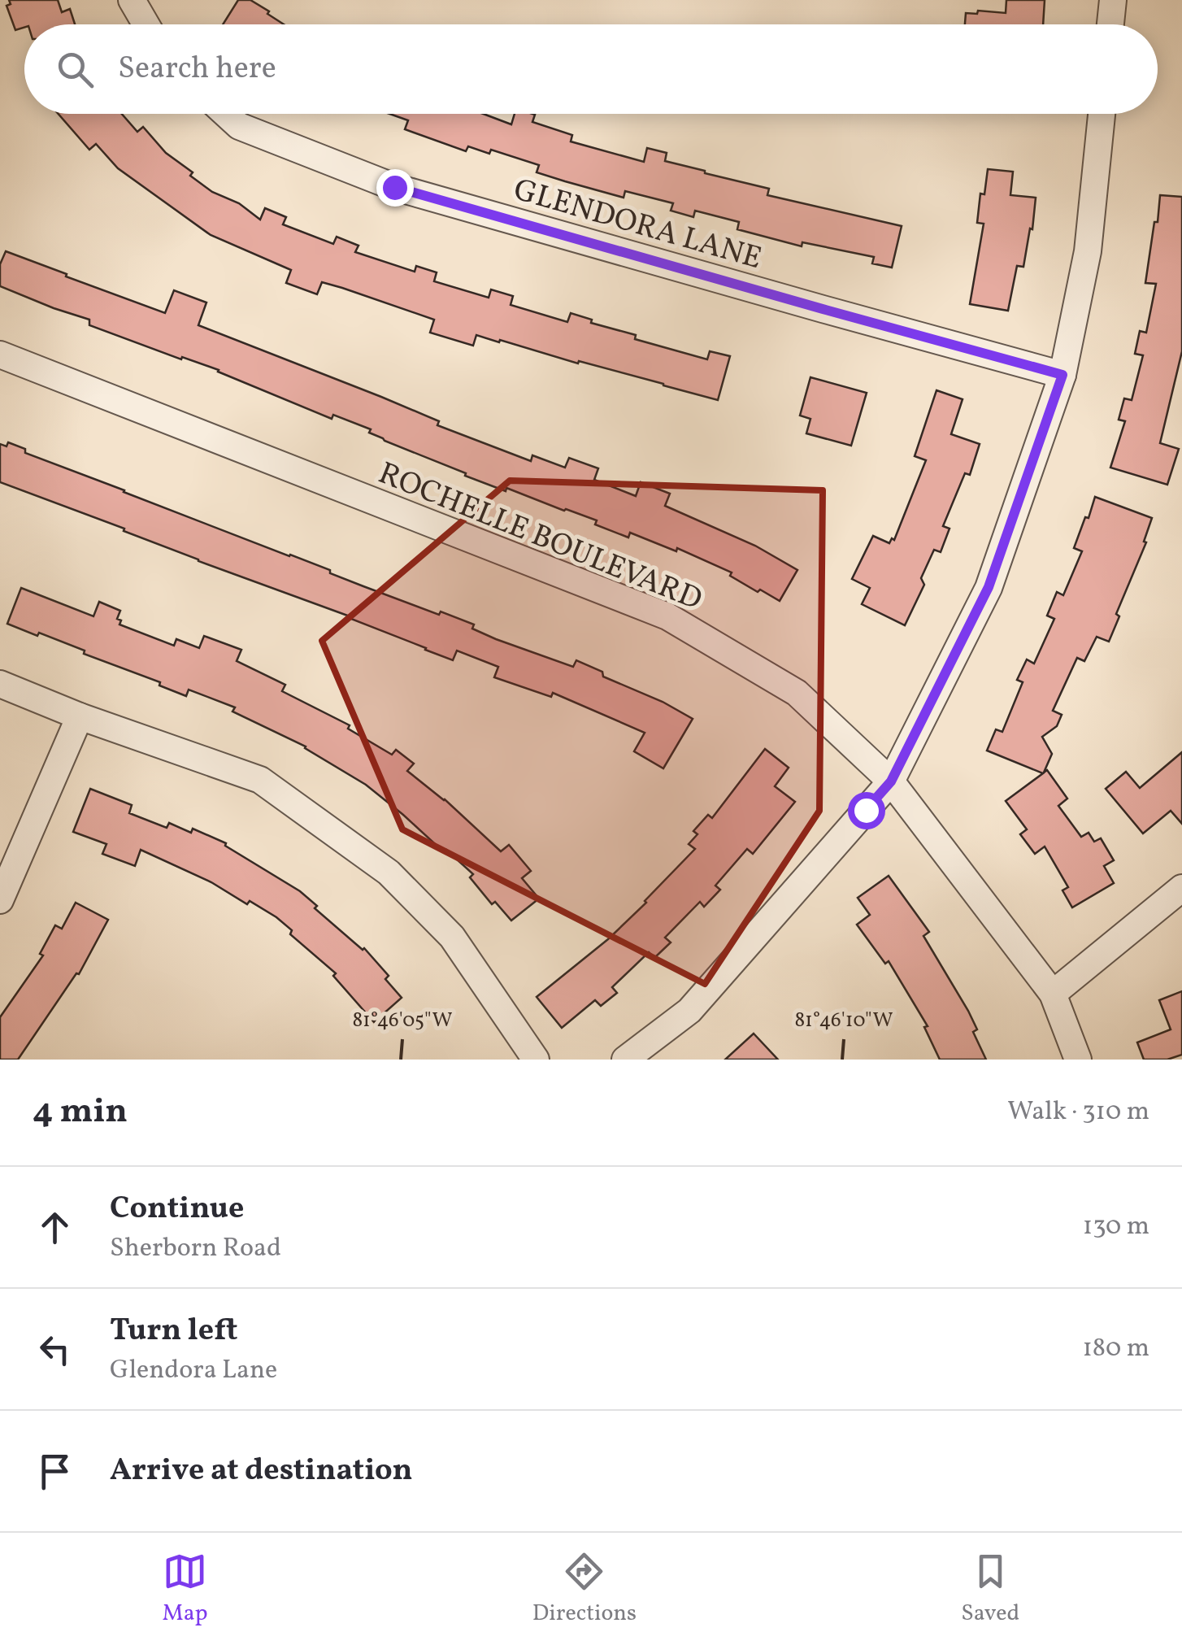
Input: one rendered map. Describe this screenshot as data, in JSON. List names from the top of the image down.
{
  "streets": {
    "street": ["GLENDORA LANE", "ROCHELLE BOULEVARD"]
  },
  "page": {
    "search": "Search here",
    "heading": ["4 min", "Walk · 310 m"],
    "list": [
      ["Continue", "Sherborn Road", "130 m"],
      ["Turn left", "Glendora Lane", "180 m"],
      "Arrive at destination"
    ],
    "nav": ["Map", "Directions", "Saved"]
  },
  "coordinates": ["81°46'05\"W", "81°46'10\"W"]
}
